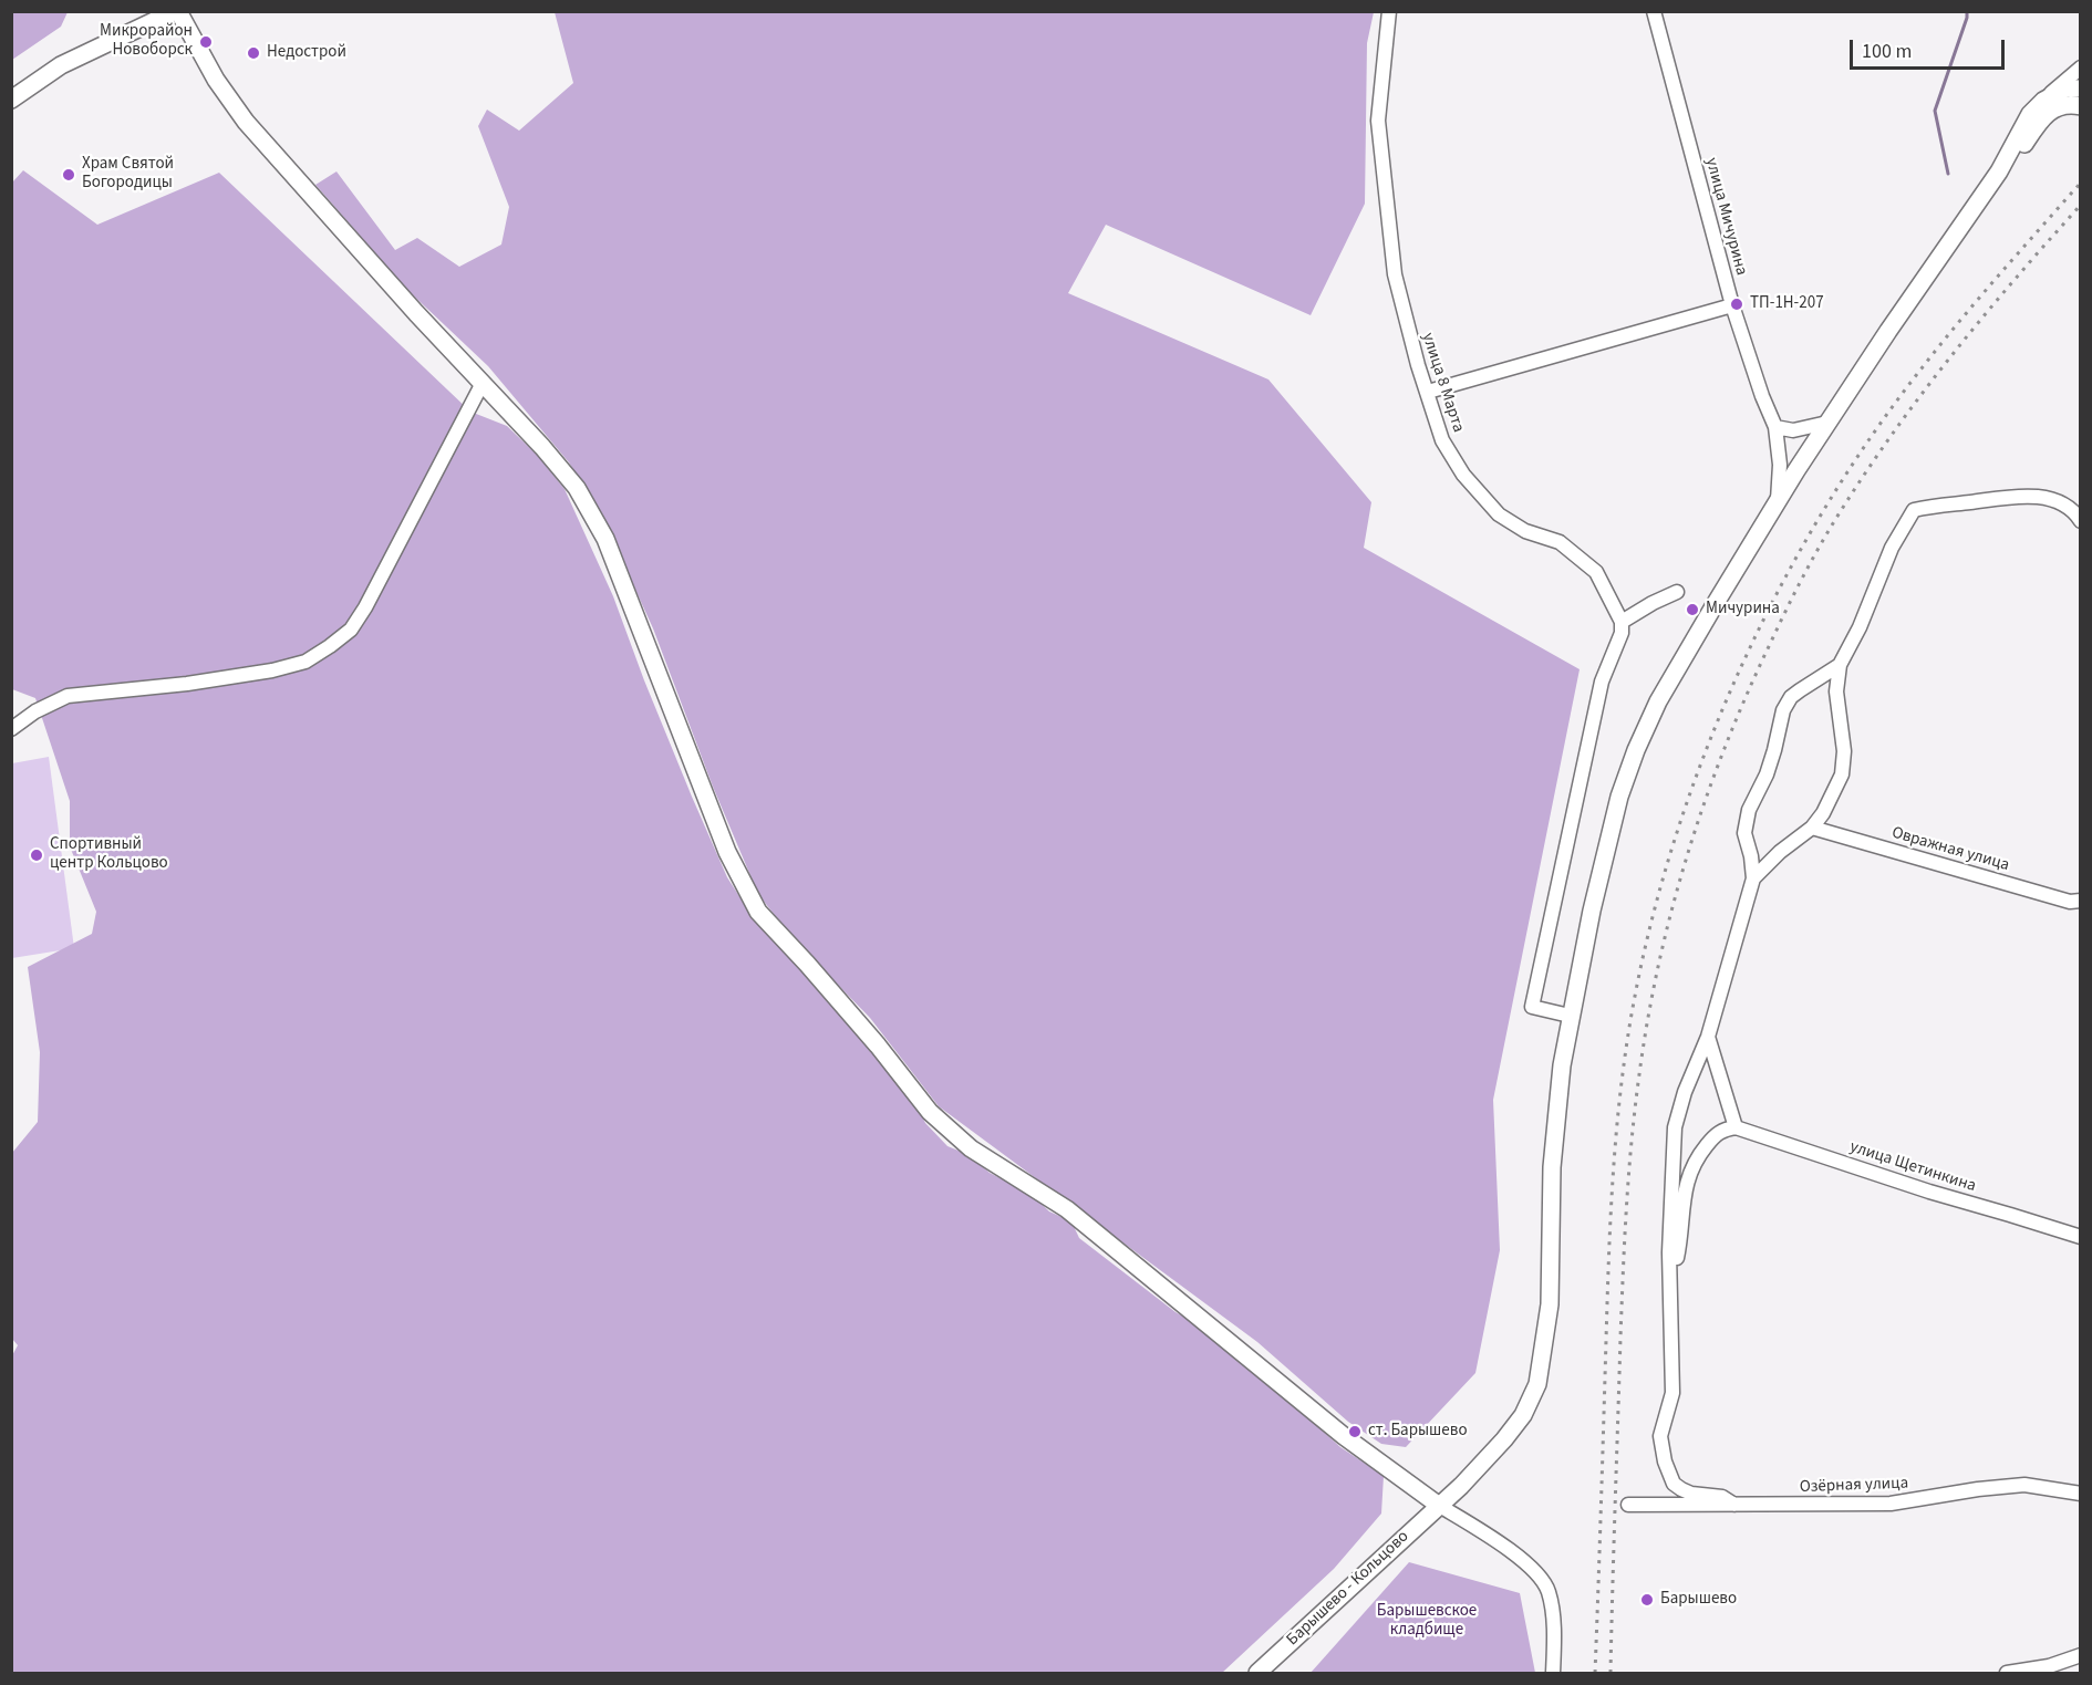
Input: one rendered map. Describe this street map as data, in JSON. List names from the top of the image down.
{
  "streets": {
    "main road": ["Барышево - Кольцово"],
    "street": [
      "улица Мичурина",
      "улица 8 Марта",
      "Овражная улица",
      "улица Щетинкина",
      "Озёрная улица"
    ]
  },
  "crossings": [
    ["улица Мичурина", "Барышево - Кольцово"]
  ],
  "parks": ["Барышевское кладбище"],
  "places": [
    "Микрорайон Новоборск",
    "Недострой",
    "Храм Святой Богородицы",
    "ТП-1Н-207",
    "Мичурина",
    "Спортивный центр Кольцово",
    "ст. Барышево",
    "Барышево"
  ],
  "scale_bar": "100 m"
}
